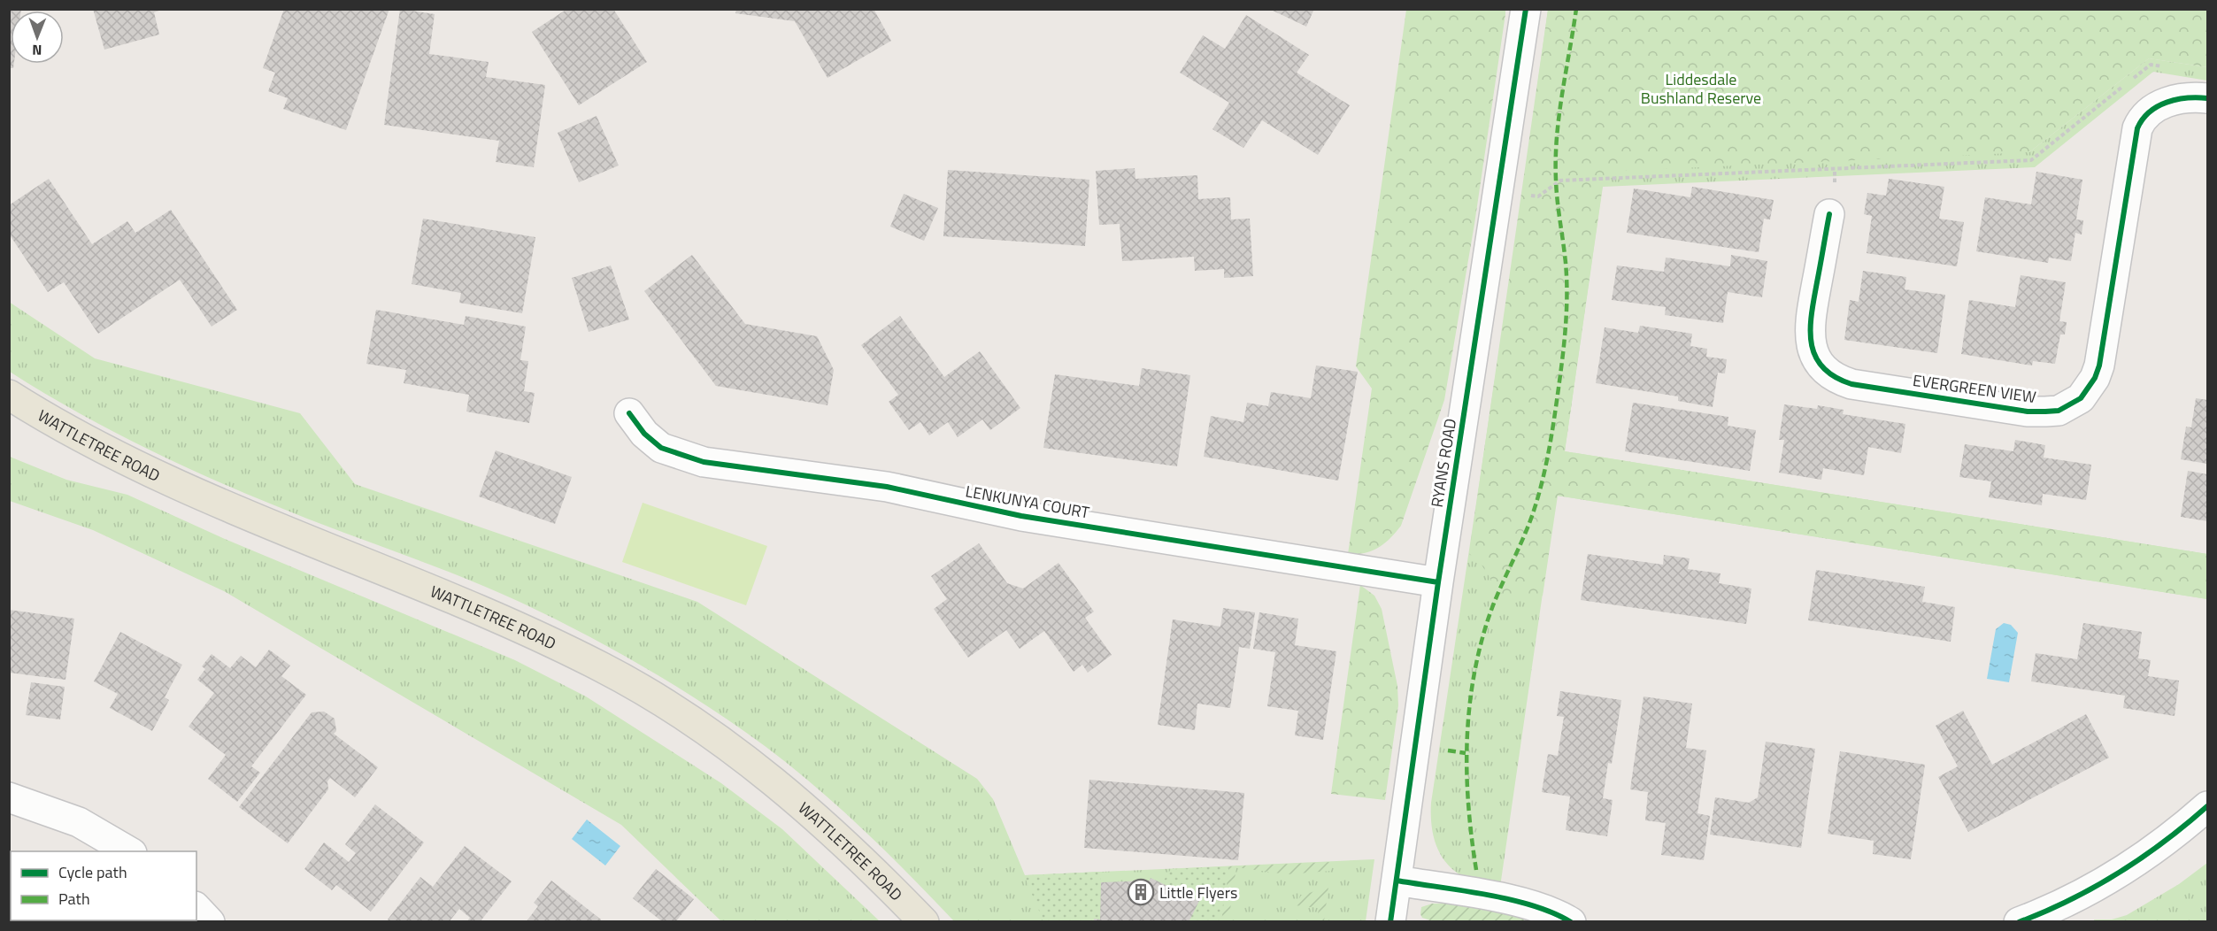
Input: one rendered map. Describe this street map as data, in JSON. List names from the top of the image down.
{
  "streets": {
    "main road": ["WATTLETREE ROAD"],
    "street": ["EVERGREEN VIEW", "RYANS ROAD", "LENKUNYA COURT"]
  },
  "crossings": [
    ["RYANS ROAD", "LENKUNYA COURT"]
  ],
  "parks": ["Liddesdale Bushland Reserve"],
  "places": {
    "building": ["Little Flyers"]
  },
  "legend": ["Cycle path", "Path"],
  "north": "bottom"
}
